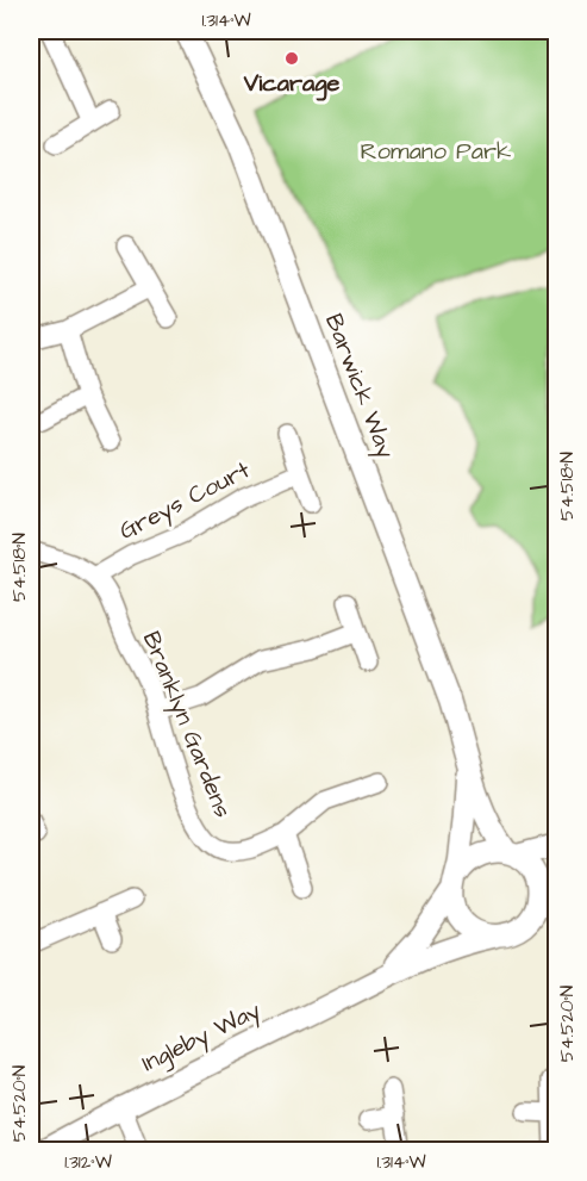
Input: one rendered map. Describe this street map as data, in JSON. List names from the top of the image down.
{
  "streets": {
    "street": [
      "Barwick Way",
      "Greys Court",
      "Branklyn Gardens",
      "Ingleby Way"
    ]
  },
  "crossings": [
    ["Barwick Way", "Ingleby Way"],
    ["Greys Court", "Branklyn Gardens"]
  ],
  "parks": ["Romano Park"],
  "places": ["Vicarage"],
  "coordinates": [
    "1.314°W",
    "54.518°N",
    "54.520°N",
    "1.312°W"
  ]
}
